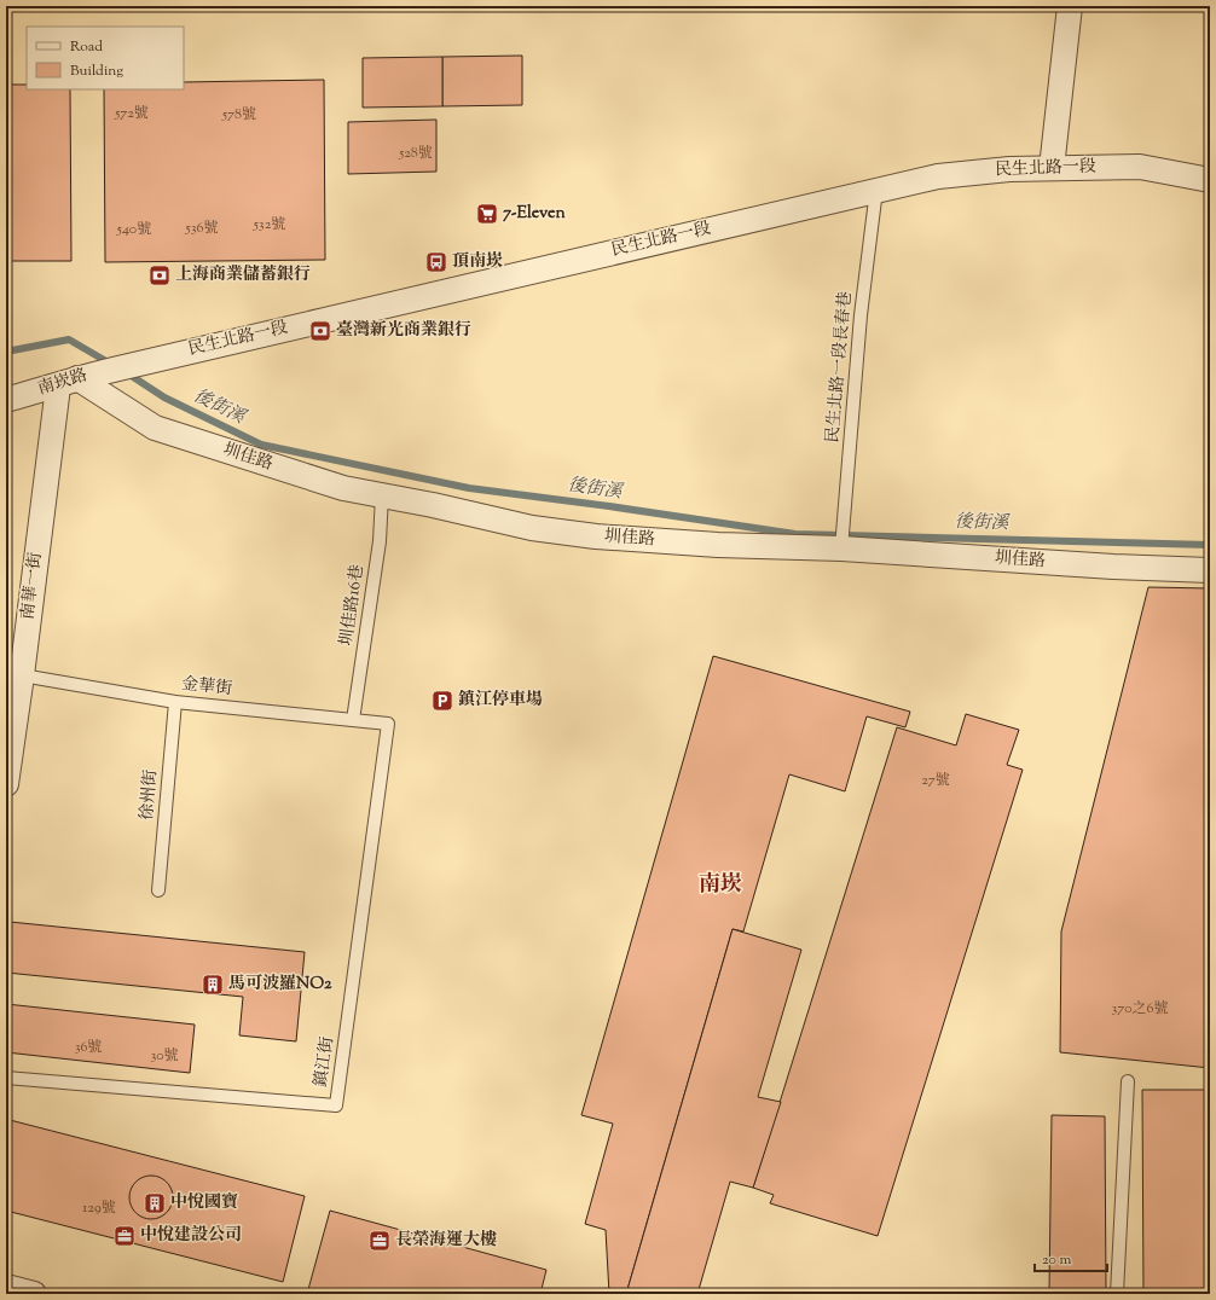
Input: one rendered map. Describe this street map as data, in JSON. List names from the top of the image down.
{
  "streets": {
    "street": [
      "民生北路一段",
      "南崁路",
      "圳佳路",
      "南華一街"
    ],
    "lane": [
      "民生北路一段長春巷",
      "圳佳路16巷",
      "金華街",
      "徐州街",
      "鎮江街"
    ]
  },
  "crossings": [
    ["民生北路一段", "民生北路一段長春巷"],
    ["民生北路一段", "南崁路"],
    ["民生北路一段長春巷", "圳佳路"],
    ["南崁路", "圳佳路"],
    ["南崁路", "南華一街"],
    ["圳佳路", "南華一街"],
    ["圳佳路", "圳佳路16巷"],
    ["南華一街", "金華街"],
    ["圳佳路16巷", "金華街"],
    ["金華街", "徐州街"],
    ["金華街", "鎮江街"]
  ],
  "districts": ["南崁"],
  "water": ["後街溪"],
  "places": {
    "supermarket": ["7-Eleven"],
    "bus stop": ["頂南崁"],
    "bank": ["上海商業儲蓄銀行", "臺灣新光商業銀行"],
    "parking": ["鎮江停車場"],
    "building": ["馬可波羅NO2", "中悅國寶"],
    "office": ["中悅建設公司", "長榮海運大樓"]
  },
  "house_numbers": [
    "572號",
    "578號",
    "528號",
    "532號",
    "536號",
    "540號",
    "27號",
    "370之6號",
    "36號",
    "30號",
    "129號"
  ],
  "legend": ["Road", "Building"],
  "scale_bar": "20 m"
}
